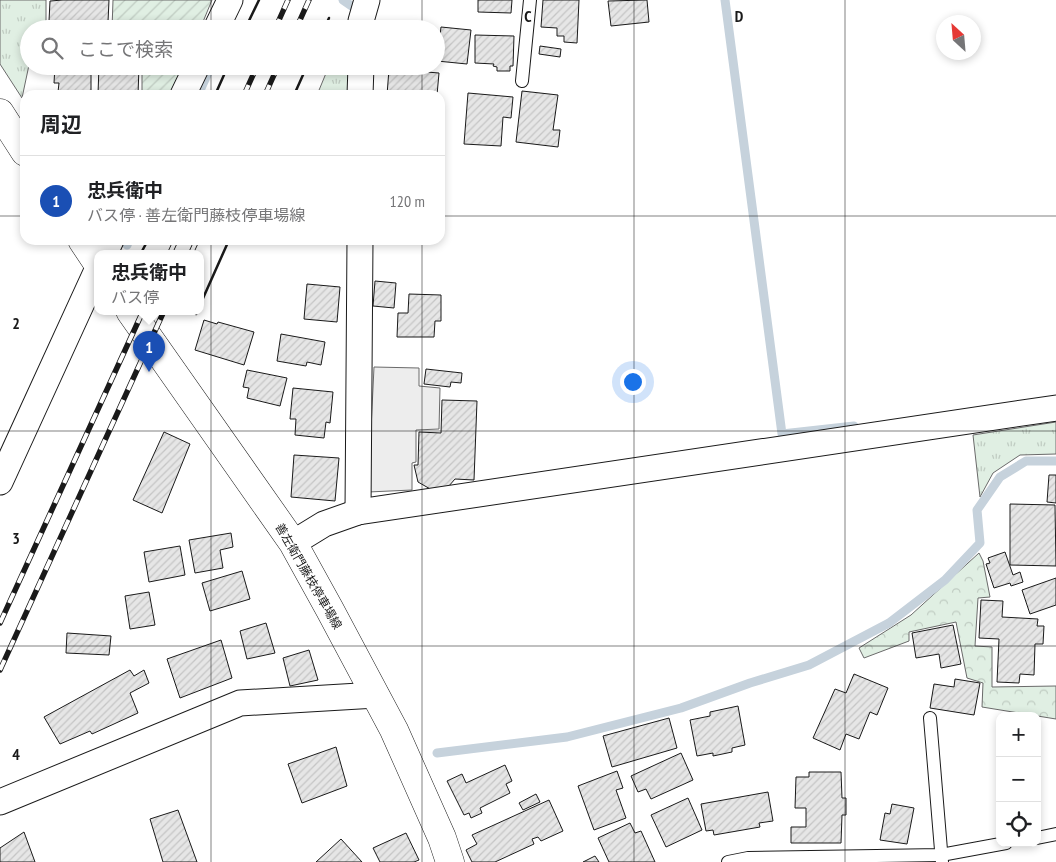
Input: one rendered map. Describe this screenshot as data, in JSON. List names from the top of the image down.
{
  "streets": {
    "main road": ["善左衛門藤枝停車場線"]
  },
  "north": "top left",
  "page": {
    "search": "ここで検索",
    "heading": "周辺",
    "list": [
      {
        "mark": "1",
        "name": "忠兵衛中",
        "note": "バス停 · 善左衛門藤枝停車場線",
        "value": "120 m"
      }
    ],
    "popup": ["忠兵衛中", "バス停"],
    "pins": "1",
    "map_buttons": ["+", "−"]
  },
  "grid": {
    "columns": ["C", "D"],
    "rows": ["2", "3", "4"]
  }
}
